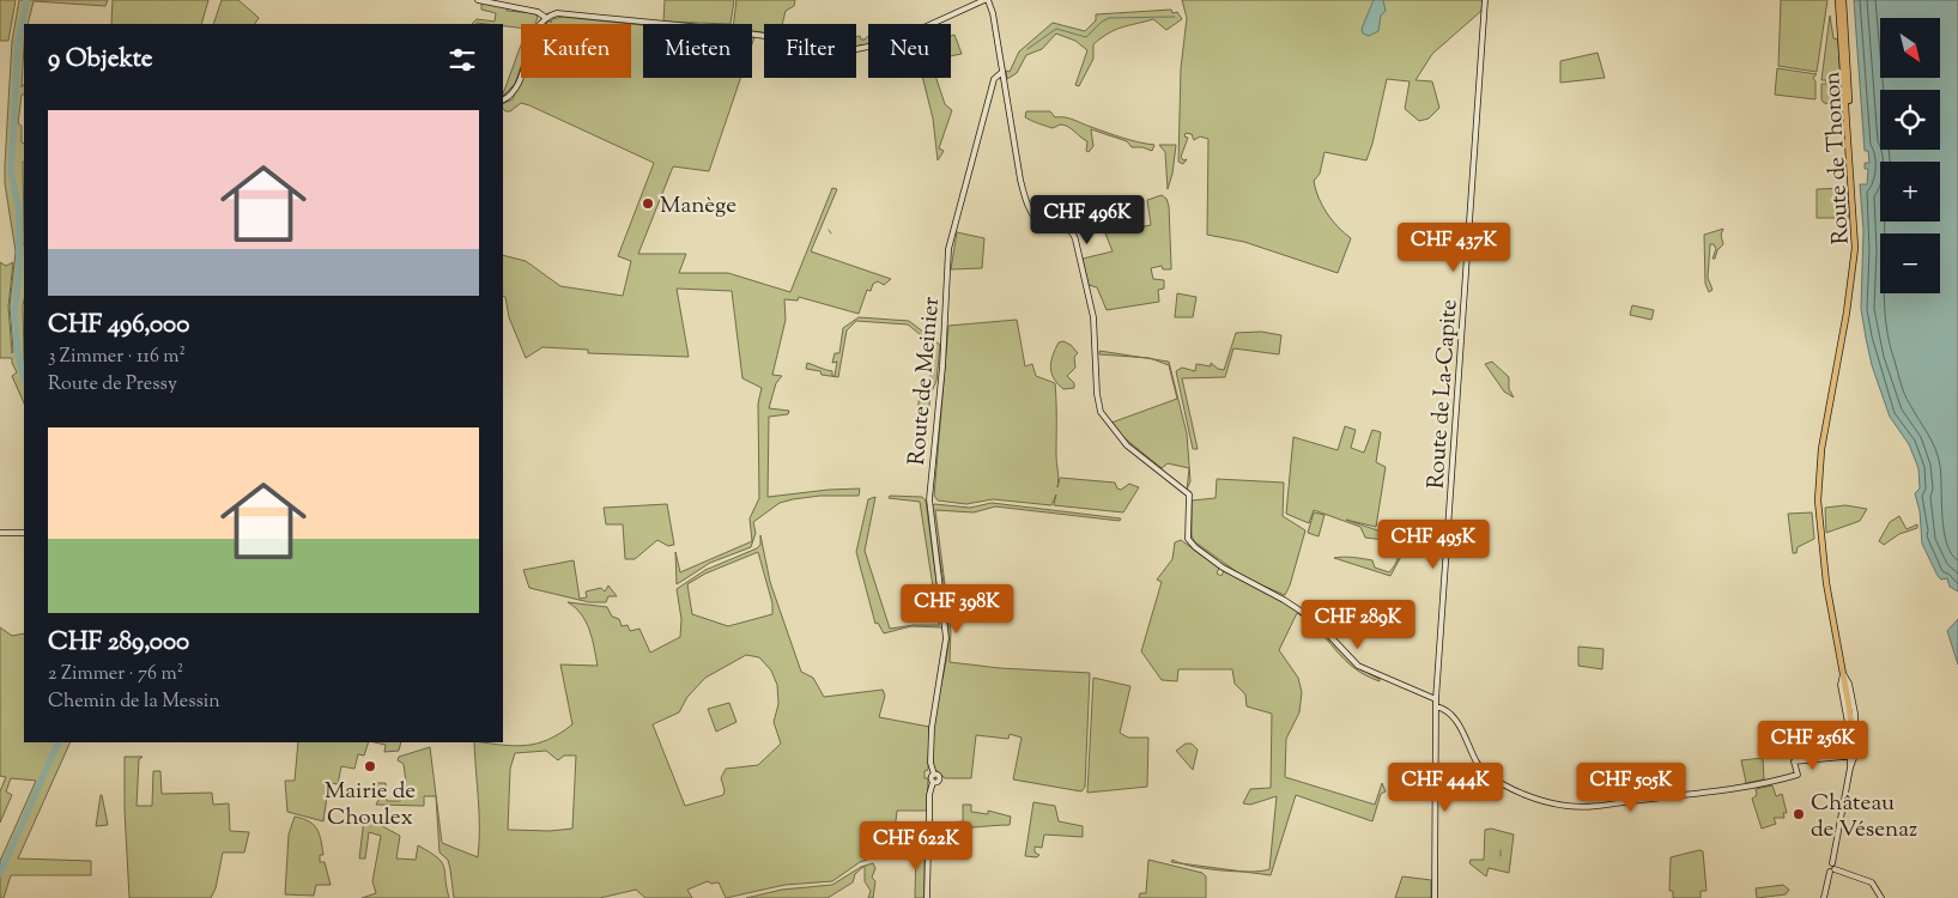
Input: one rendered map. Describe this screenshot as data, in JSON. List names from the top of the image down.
{
  "streets": {
    "main road": ["Route de Thonon"],
    "street": ["Route de Meinier", "Route de La-Capite"]
  },
  "places": ["Manège", "Mairie de Choulex", "Château de Vésenaz"],
  "north": "bottom right",
  "page": {
    "map_buttons": ["+", "−"],
    "chip": [
      "Kaufen",
      "Mieten",
      "Filter",
      "Neu"
    ],
    "heading": "9 Objekte",
    "list": [
      {
        "name": "CHF 496,000",
        "note": "3 Zimmer · 116 m² · Route de Pressy"
      },
      {
        "name": "CHF 289,000",
        "note": "2 Zimmer · 76 m² · Chemin de la Messin"
      }
    ],
    "price": [
      "CHF 496K",
      "CHF 437K",
      "CHF 495K",
      "CHF 398K",
      "CHF 289K",
      "CHF 256K",
      "CHF 444K",
      "CHF 505K",
      "CHF 622K"
    ]
  }
}
